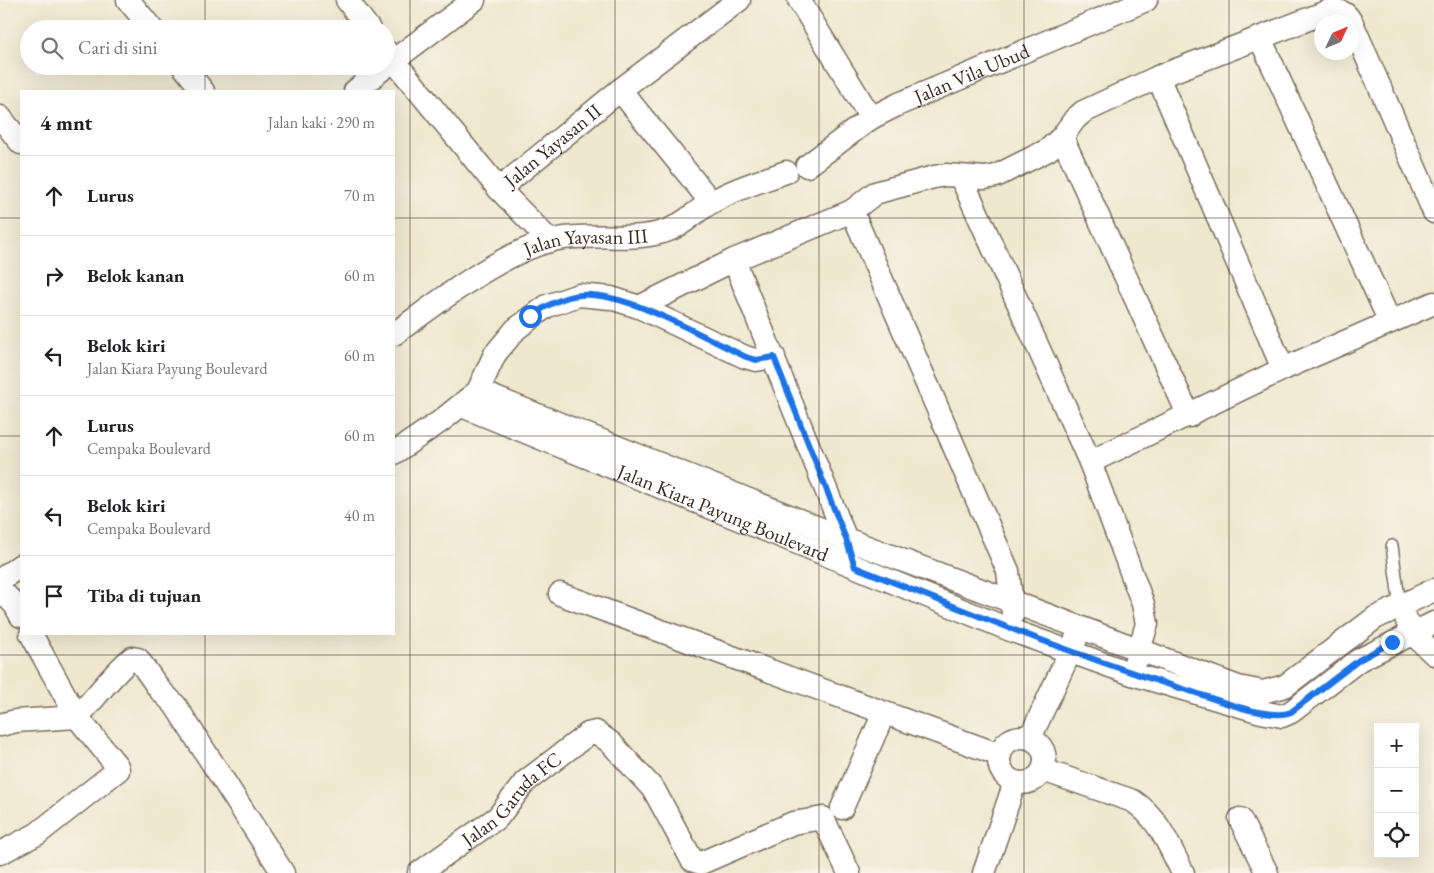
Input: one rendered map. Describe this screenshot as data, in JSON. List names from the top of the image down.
{
  "streets": {
    "street": [
      "Jalan Vila Ubud",
      "Jalan Yayasan II",
      "Jalan Yayasan III",
      "Jalan Kiara Payung Boulevard",
      "Jalan Garuda FC"
    ]
  },
  "crossings": [
    ["Jalan Vila Ubud", "Jalan Yayasan III"]
  ],
  "north": "top right",
  "page": {
    "search": "Cari di sini",
    "heading": ["4 mnt", "Jalan kaki · 290 m"],
    "list": [
      ["Lurus", "70 m"],
      ["Belok kanan", "60 m"],
      ["Belok kiri", "Jalan Kiara Payung Boulevard", "60 m"],
      ["Lurus", "Cempaka Boulevard", "60 m"],
      ["Belok kiri", "Cempaka Boulevard", "40 m"],
      "Tiba di tujuan"
    ],
    "map_buttons": ["+", "−"]
  }
}
